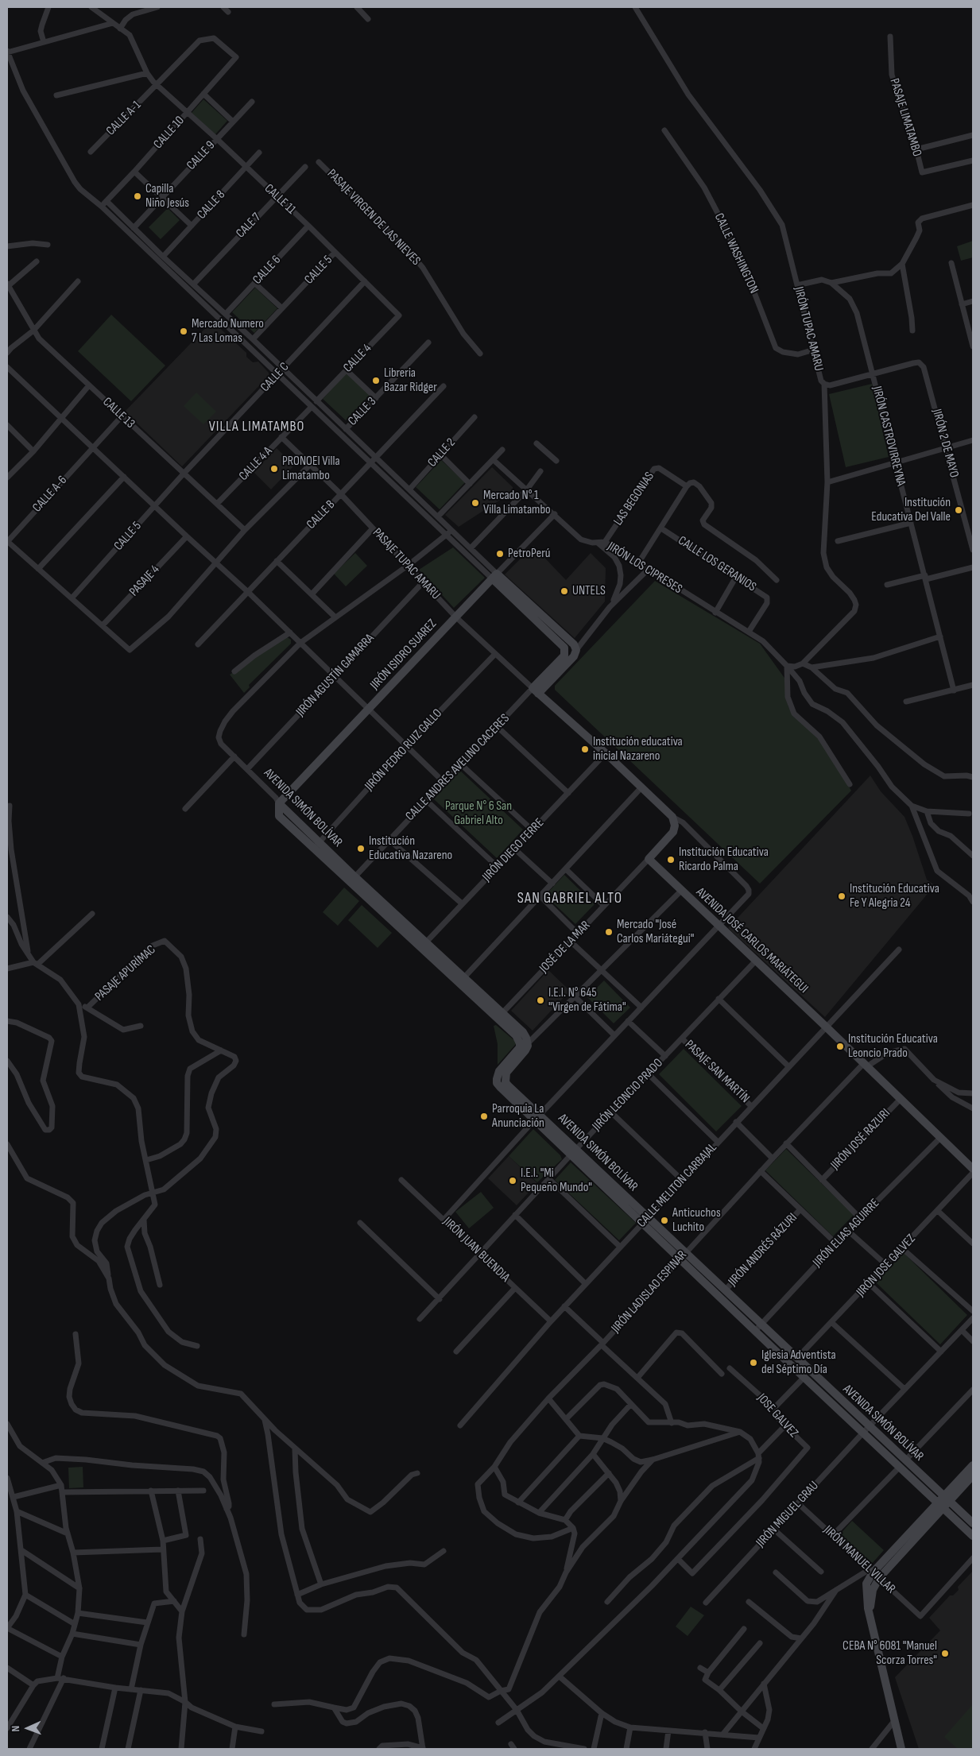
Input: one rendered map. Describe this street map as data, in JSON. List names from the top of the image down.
{
  "streets": {
    "street": [
      "PASAJE LIMATAMBO",
      "CALLE A-1",
      "CALLE 10",
      "CALLE 9",
      "CALLE 11",
      "CALLE 8",
      "PASAJE VIRGEN DE LAS NIEVES",
      "CALE 7",
      "CALLE WASHINGTON",
      "CALLE 6",
      "CALLE 5",
      "JIRÓN TUPAC AMARU",
      "CALLE 4",
      "CALLE C",
      "CALLE 3",
      "CALLE 13",
      "JIRÓN CASTROVIRREYNA",
      "JIRÓN 2 DE MAYO",
      "CALLE 2",
      "CALLE 4 A",
      "CALLE A-6",
      "LAS BEGONIAS",
      "CALLE B",
      "PASAJE TUPAC AMARU",
      "CALLE LOS GERANIOS",
      "JIRÓN LOS CIPRESES",
      "PASAJE 4",
      "JIRÓN ISIDRO SUAREZ",
      "JIRÓN AGUSTÍN GAMARRA",
      "JIRÓN PEDRO RUIZ GALLO",
      "CALLE ANDRES AVELINO CACERES",
      "AVENIDA SIMÓN BOLÍVAR",
      "JIRÓN DIEGO FERRE",
      "AVENIDA JOSÉ CARLOS MARIÁTEGUI",
      "JOSÉ DE LA MAR",
      "PASAJE APURÍMAC",
      "PASAJE SAN MARTÍN",
      "JIRÓN LEONCIO PRADO",
      "JIRÓN JOSÉ RAZURI",
      "CALLE MELITON CARBAJAL",
      "JIRÓN ELIAS AGUIRRE",
      "JIRÓN JUAN BUENDIA",
      "JIRÓN ANDRÉS RÁZURI",
      "JIRÓN JOSE GALVEZ",
      "JIRÓN LADISLAO ESPINAR",
      "JOSE GALVEZ",
      "JIRÓN MIGUEL GRAU",
      "JIRÓN MANUEL VILLAR"
    ]
  },
  "crossings": [
    ["CALLE A-1", "CALLE 10"],
    ["CALLE A-1", "CALLE 11"],
    ["CALLE 10", "CALLE 11"],
    ["CALLE 9", "CALLE 11"],
    ["CALLE 11", "CALLE 8"],
    ["CALLE 11", "CALE 7"],
    ["CALLE 11", "CALLE 6"],
    ["CALLE 11", "CALLE 5"],
    ["CALLE 11", "CALLE 4"],
    ["CALLE 11", "CALLE C"],
    ["CALLE WASHINGTON", "JIRÓN TUPAC AMARU"],
    ["CALLE 5", "CALLE C"],
    ["CALLE 5", "CALLE 13"],
    ["CALLE C", "CALLE 13"],
    ["CALLE 13", "CALLE 4 A"],
    ["CALLE 13", "CALLE A-6"],
    ["JIRÓN CASTROVIRREYNA", "JIRÓN 2 DE MAYO"],
    ["CALLE 4 A", "PASAJE TUPAC AMARU"],
    ["LAS BEGONIAS", "JIRÓN LOS CIPRESES"],
    ["CALLE B", "PASAJE TUPAC AMARU"],
    ["PASAJE TUPAC AMARU", "JIRÓN ISIDRO SUAREZ"],
    ["PASAJE TUPAC AMARU", "JIRÓN AGUSTÍN GAMARRA"],
    ["PASAJE TUPAC AMARU", "JIRÓN PEDRO RUIZ GALLO"],
    ["PASAJE TUPAC AMARU", "CALLE ANDRES AVELINO CACERES"],
    ["CALLE LOS GERANIOS", "JIRÓN LOS CIPRESES"],
    ["JIRÓN LOS CIPRESES", "JIRÓN ISIDRO SUAREZ"],
    ["JIRÓN ISIDRO SUAREZ", "AVENIDA SIMÓN BOLÍVAR"],
    ["JIRÓN AGUSTÍN GAMARRA", "AVENIDA SIMÓN BOLÍVAR"],
    ["JIRÓN PEDRO RUIZ GALLO", "AVENIDA SIMÓN BOLÍVAR"],
    ["CALLE ANDRES AVELINO CACERES", "AVENIDA SIMÓN BOLÍVAR"],
    ["AVENIDA SIMÓN BOLÍVAR", "JIRÓN DIEGO FERRE"],
    ["AVENIDA SIMÓN BOLÍVAR", "JOSÉ DE LA MAR"],
    ["AVENIDA SIMÓN BOLÍVAR", "JIRÓN LEONCIO PRADO"],
    ["AVENIDA SIMÓN BOLÍVAR", "CALLE MELITON CARBAJAL"],
    ["AVENIDA SIMÓN BOLÍVAR", "JIRÓN ELIAS AGUIRRE"],
    ["AVENIDA SIMÓN BOLÍVAR", "JIRÓN ANDRÉS RÁZURI"],
    ["AVENIDA SIMÓN BOLÍVAR", "JIRÓN JOSE GALVEZ"],
    ["AVENIDA SIMÓN BOLÍVAR", "JIRÓN LADISLAO ESPINAR"],
    ["AVENIDA SIMÓN BOLÍVAR", "JIRÓN MIGUEL GRAU"],
    ["AVENIDA JOSÉ CARLOS MARIÁTEGUI", "JOSÉ DE LA MAR"],
    ["AVENIDA JOSÉ CARLOS MARIÁTEGUI", "JIRÓN LEONCIO PRADO"],
    ["AVENIDA JOSÉ CARLOS MARIÁTEGUI", "JIRÓN JOSÉ RAZURI"],
    ["AVENIDA JOSÉ CARLOS MARIÁTEGUI", "CALLE MELITON CARBAJAL"],
    ["AVENIDA JOSÉ CARLOS MARIÁTEGUI", "JIRÓN ELIAS AGUIRRE"],
    ["AVENIDA JOSÉ CARLOS MARIÁTEGUI", "JIRÓN LADISLAO ESPINAR"],
    ["PASAJE SAN MARTÍN", "JIRÓN LEONCIO PRADO"],
    ["PASAJE SAN MARTÍN", "CALLE MELITON CARBAJAL"],
    ["JIRÓN LEONCIO PRADO", "JIRÓN JUAN BUENDIA"],
    ["CALLE MELITON CARBAJAL", "JIRÓN JUAN BUENDIA"],
    ["JIRÓN MIGUEL GRAU", "JIRÓN MANUEL VILLAR"]
  ],
  "districts": ["VILLA LIMATAMBO", "SAN GABRIEL ALTO"],
  "parks": ["Parque N° 6 San Gabriel Alto"],
  "places": [
    "Capilla Niño Jesús",
    "Mercado Numero 7 Las Lomas",
    "Libreria Bazar Ridger",
    "PRONOEI Villa Limatambo",
    "Mercado N° 1 Villa Limatambo",
    "Institución Educativa Del Valle",
    "PetroPerú",
    "UNTELS",
    "Institución educativa inicial Nazareno",
    "Institución Educativa Nazareno",
    "Institución Educativa Ricardo Palma",
    "Institución Educativa Fe Y Alegria 24",
    "Mercado \"José Carlos Mariátegui\"",
    "I.E.I. N° 645 \"Virgen de Fátima\"",
    "Institución Educativa Leoncio Prado",
    "Parroquia La Anunciación",
    "I.E.I. \"Mi Pequeño Mundo\"",
    "Anticuchos Luchito",
    "Iglesia Adventista del Séptimo Día",
    "CEBA N° 6081 \"Manuel Scorza Torres\""
  ],
  "north": "left"
}
